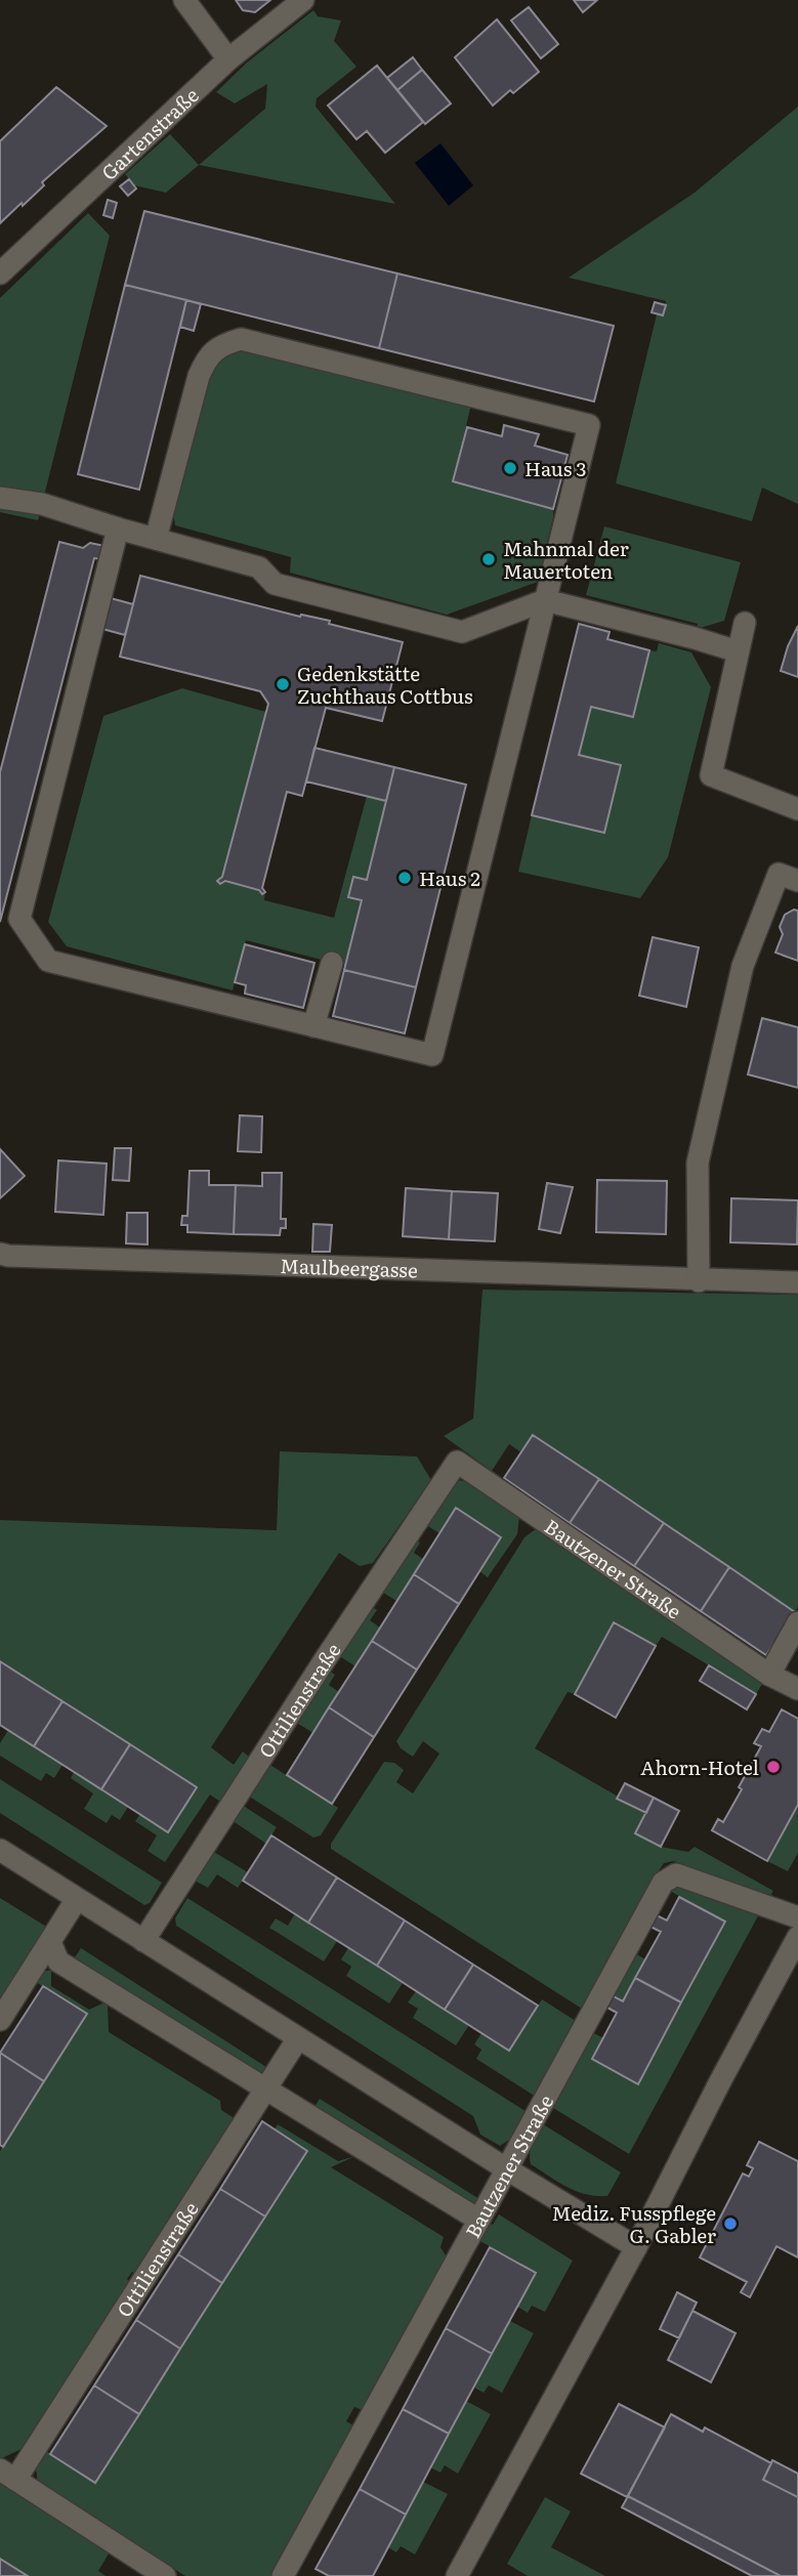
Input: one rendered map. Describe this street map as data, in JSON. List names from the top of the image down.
{
  "streets": {
    "street": [
      "Gartenstraße",
      "Maulbeergasse",
      "Bautzener Straße",
      "Ottilienstraße"
    ]
  },
  "crossings": [
    ["Bautzener Straße", "Ottilienstraße"]
  ],
  "places": [
    "Haus 3",
    "Mahnmal der Mauertoten",
    "Gedenkstätte Zuchthaus Cottbus",
    "Haus 2",
    "Ahorn-Hotel",
    "Mediz. Fusspflege G. Gabler"
  ]
}
